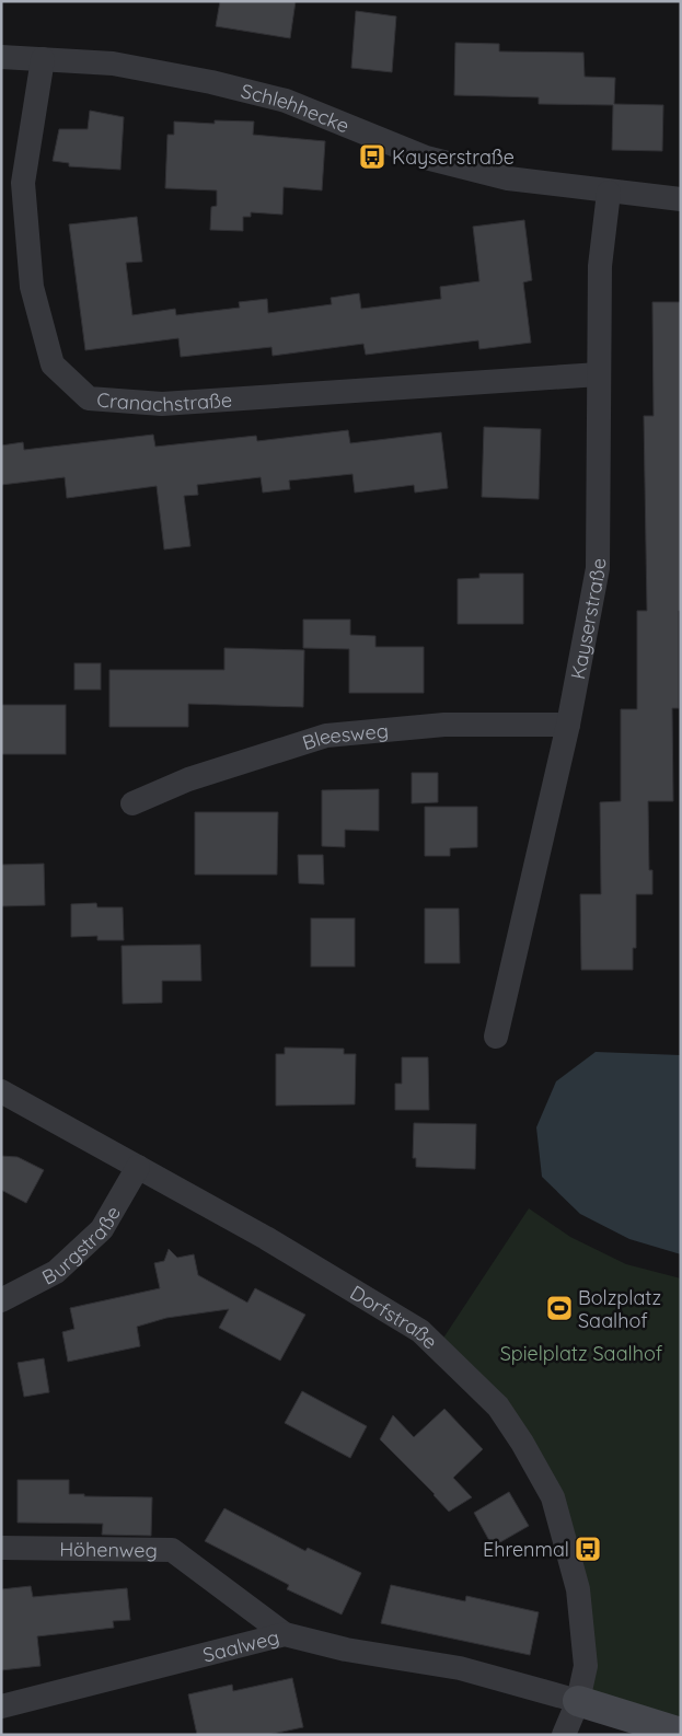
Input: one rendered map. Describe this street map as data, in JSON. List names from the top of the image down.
{
  "streets": {
    "street": [
      "Schlehhecke",
      "Cranachstraße",
      "Kayserstraße",
      "Bleesweg",
      "Burgstraße",
      "Dorfstraße",
      "Höhenweg",
      "Saalweg"
    ]
  },
  "crossings": [
    ["Schlehhecke", "Cranachstraße"],
    ["Schlehhecke", "Kayserstraße"],
    ["Cranachstraße", "Kayserstraße"],
    ["Kayserstraße", "Bleesweg"],
    ["Burgstraße", "Dorfstraße"],
    ["Dorfstraße", "Saalweg"],
    ["Höhenweg", "Saalweg"]
  ],
  "parks": ["Spielplatz Saalhof"],
  "places": {
    "bus stop": ["Kayserstraße", "Ehrenmal"],
    "sports": ["Bolzplatz Saalhof"]
  }
}
